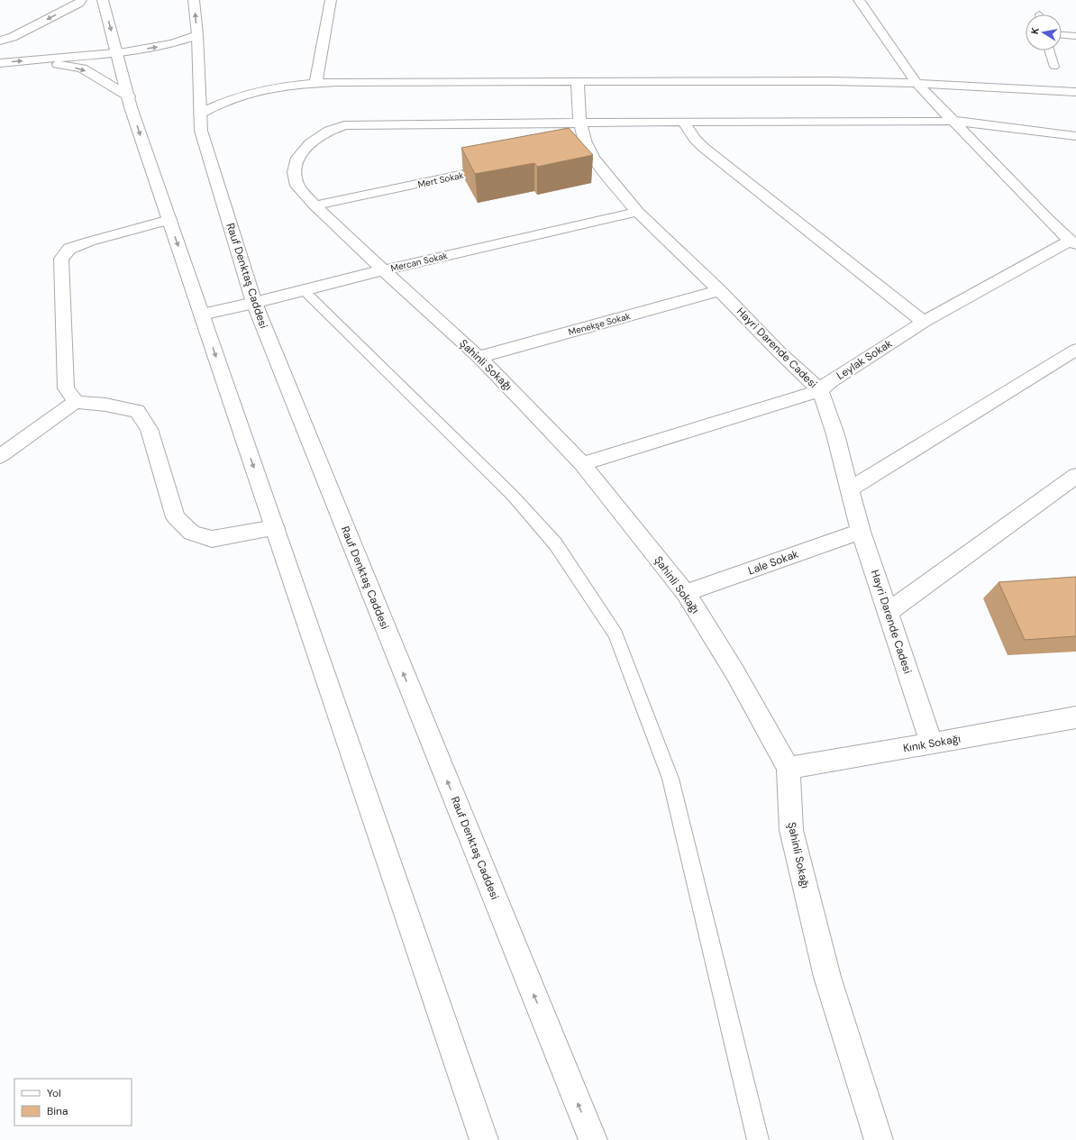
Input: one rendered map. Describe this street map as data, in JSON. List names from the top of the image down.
{
  "streets": {
    "street": [
      "Mert Sokak",
      "Mercan Sokak",
      "Rauf Denktaş Caddesi",
      "Menekşe Sokak",
      "Hayri Darende Cadesi",
      "Leylak Sokak",
      "Şahinli Sokağı",
      "Lale Sokak",
      "Kınık Sokağı"
    ]
  },
  "crossings": [
    ["Mert Sokak", "Şahinli Sokağı"],
    ["Mercan Sokak", "Rauf Denktaş Caddesi"],
    ["Mercan Sokak", "Hayri Darende Cadesi"],
    ["Mercan Sokak", "Şahinli Sokağı"],
    ["Menekşe Sokak", "Hayri Darende Cadesi"],
    ["Menekşe Sokak", "Şahinli Sokağı"],
    ["Hayri Darende Cadesi", "Leylak Sokak"],
    ["Hayri Darende Cadesi", "Şahinli Sokağı"],
    ["Hayri Darende Cadesi", "Lale Sokak"],
    ["Hayri Darende Cadesi", "Kınık Sokağı"],
    ["Leylak Sokak", "Şahinli Sokağı"],
    ["Şahinli Sokağı", "Lale Sokak"],
    ["Şahinli Sokağı", "Kınık Sokağı"]
  ],
  "legend": ["Yol", "Bina"],
  "north": "left"
}
